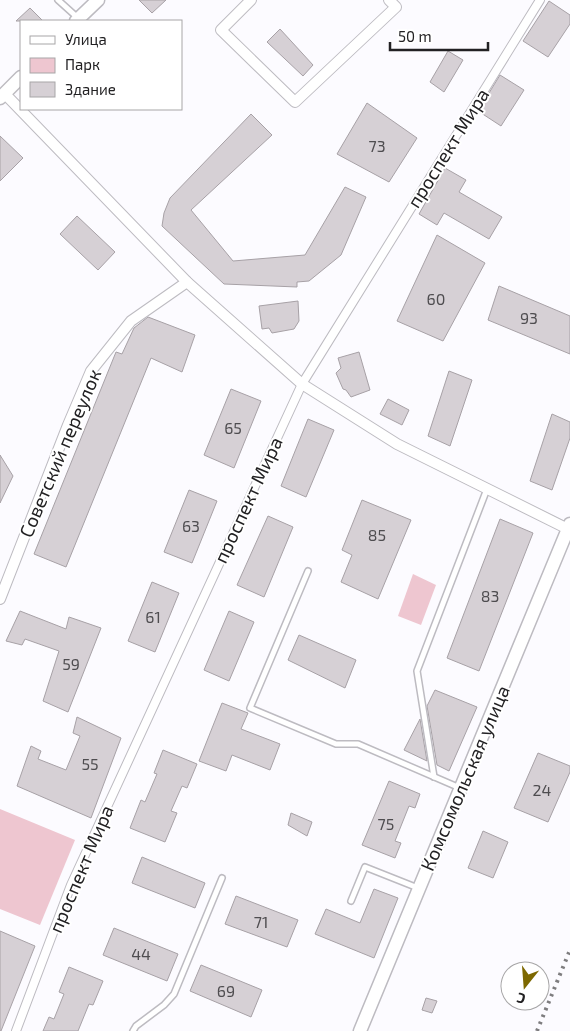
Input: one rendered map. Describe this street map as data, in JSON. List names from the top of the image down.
{
  "streets": {
    "street": ["проспект Мира", "Советский переулок", "Комсомольская улица"]
  },
  "house_numbers": [
    "73",
    "60",
    "93",
    "65",
    "63",
    "85",
    "83",
    "61",
    "59",
    "55",
    "24",
    "75",
    "71",
    "44",
    "69"
  ],
  "legend": ["Улица", "Парк", "Здание"],
  "scale_bar": "50 m",
  "north": "bottom"
}
